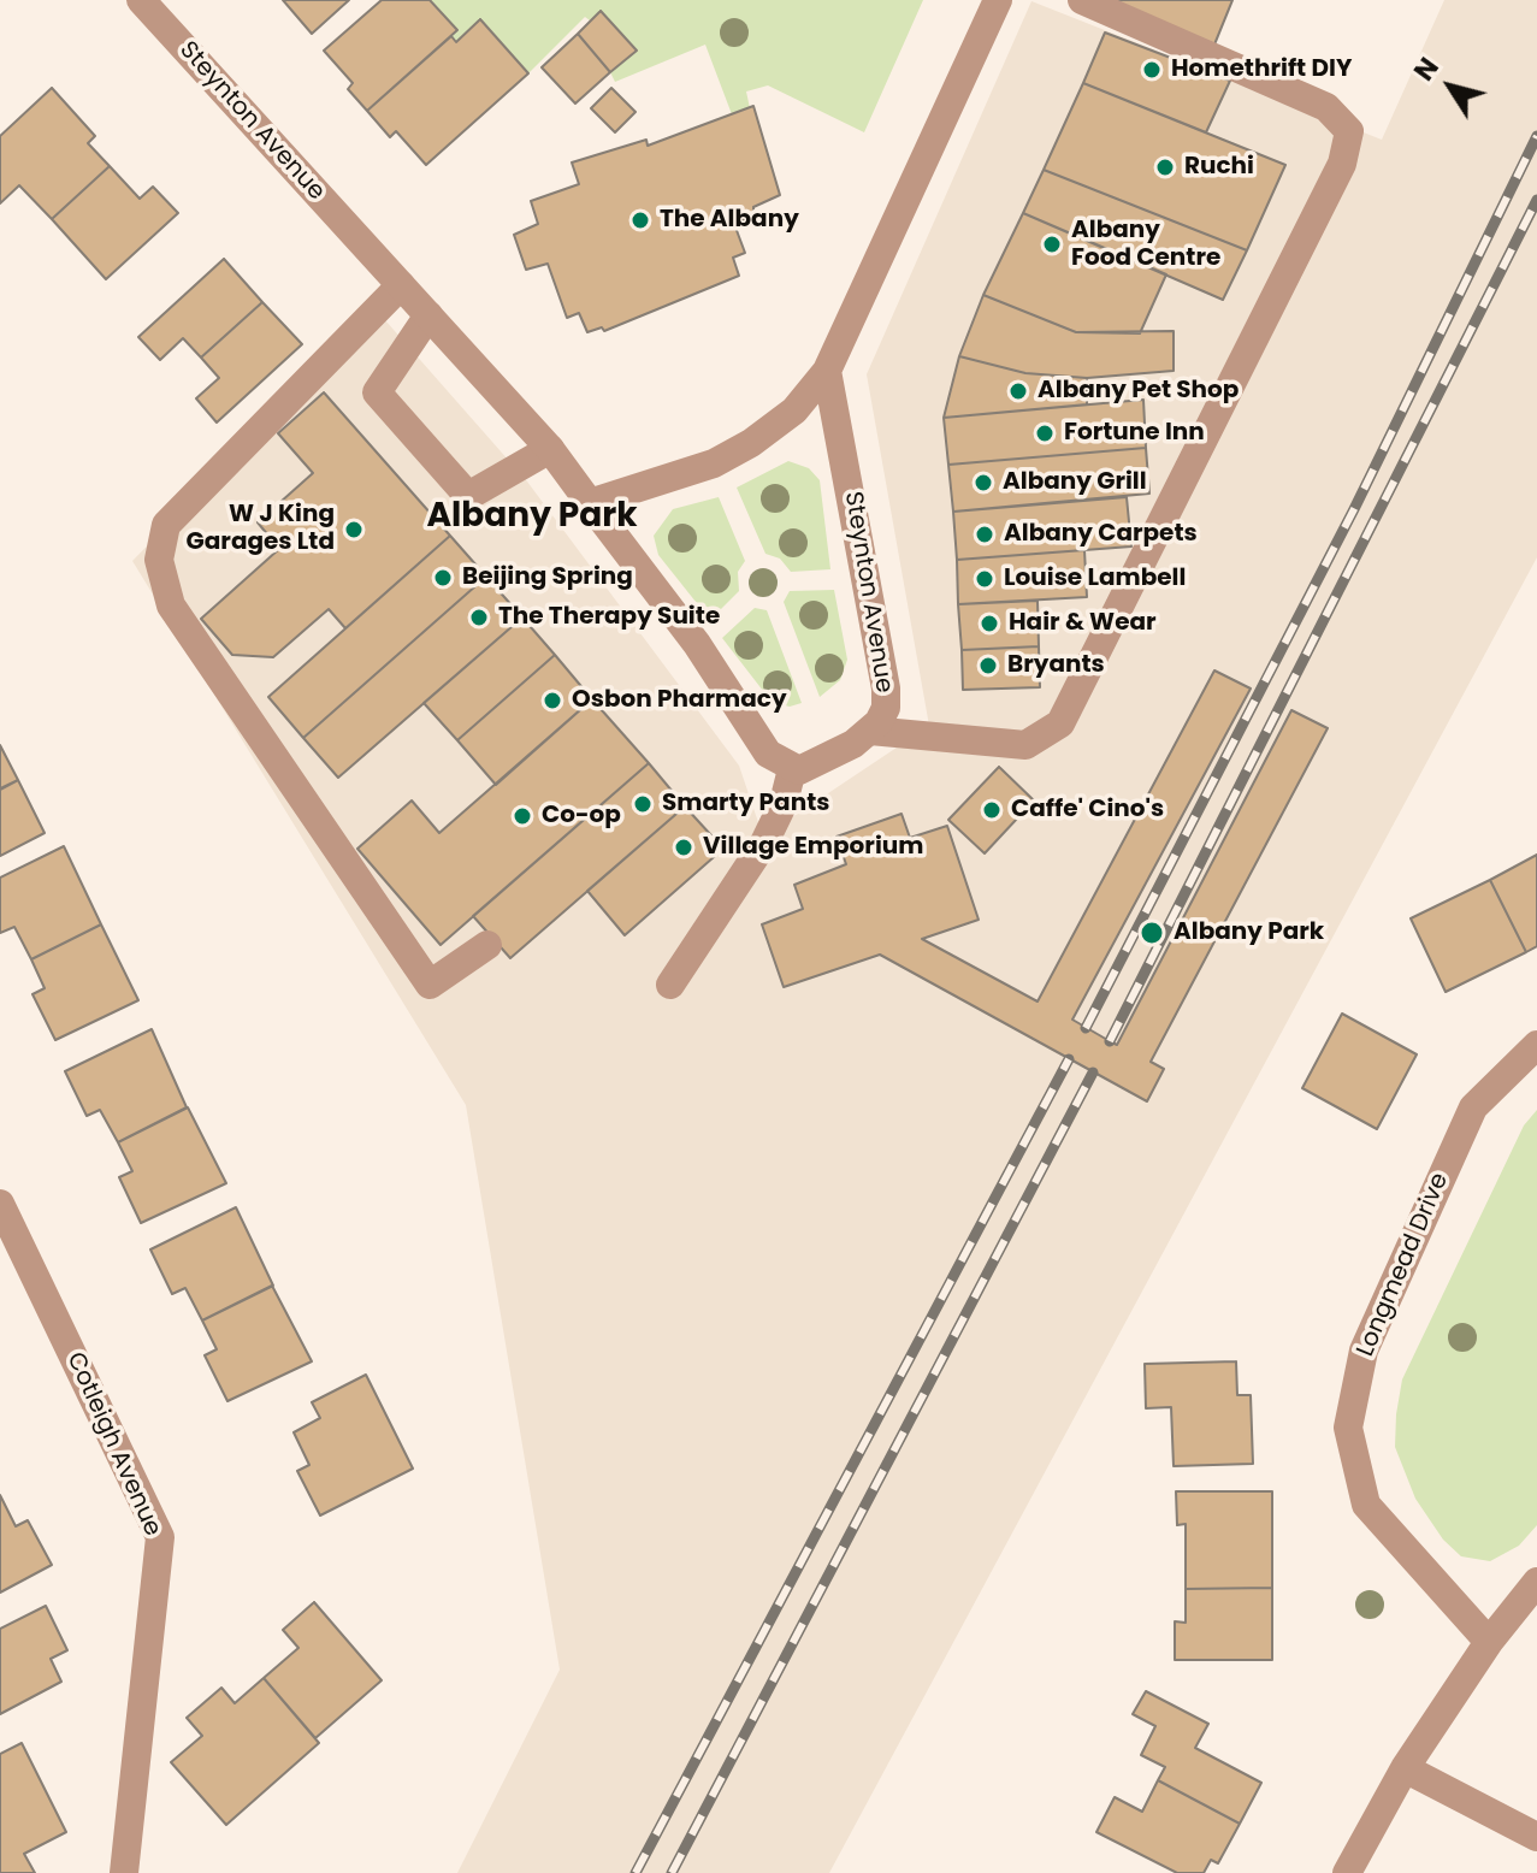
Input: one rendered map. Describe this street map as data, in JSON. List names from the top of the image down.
{
  "streets": {
    "street": ["Steynton Avenue", "Longmead Drive", "Cotleigh Avenue"]
  },
  "districts": ["Albany Park"],
  "places": [
    "Homethrift DIY",
    "Ruchi",
    "The Albany",
    "Albany Food Centre",
    "Albany Pet Shop",
    "Fortune Inn",
    "Albany Grill",
    "W J King Garages Ltd",
    "Albany Carpets",
    "Beijing Spring",
    "Louise Lambell",
    "The Therapy Suite",
    "Hair & Wear",
    "Bryants",
    "Osbon Pharmacy",
    "Smarty Pants",
    "Caffe' Cino's",
    "Co-op",
    "Village Emporium",
    "Albany Park"
  ],
  "north": "top left"
}
